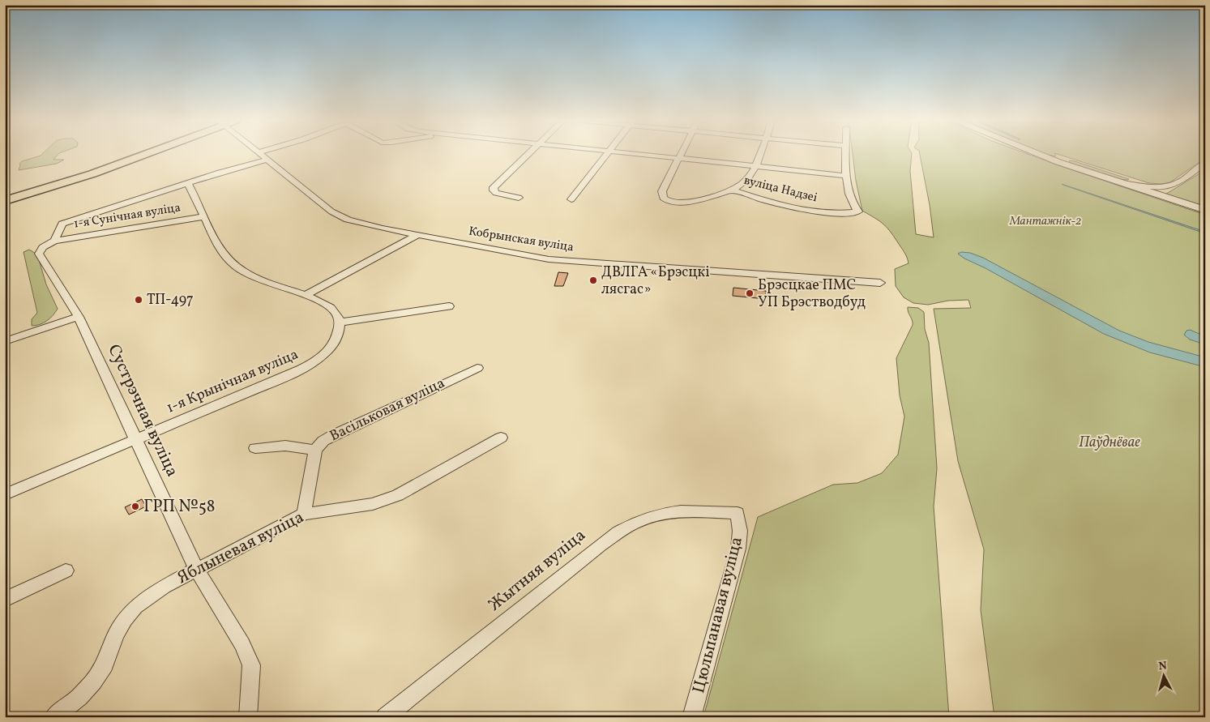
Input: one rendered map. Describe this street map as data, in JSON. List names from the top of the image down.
{
  "streets": {
    "street": [
      "вуліца Надзеі",
      "1-я Сунічная вуліца",
      "Кобрынская вуліца",
      "1-я Крынічная вуліца",
      "Васільковая вуліца",
      "Сустрэчная вуліца",
      "Яблыневая вуліца",
      "Жытняя вуліца",
      "Цюльпанавая вуліца"
    ]
  },
  "crossings": [
    ["1-я Сунічная вуліца", "Сустрэчная вуліца"],
    ["1-я Крынічная вуліца", "Сустрэчная вуліца"],
    ["Васільковая вуліца", "Яблыневая вуліца"],
    ["Сустрэчная вуліца", "Яблыневая вуліца"],
    ["Жытняя вуліца", "Цюльпанавая вуліца"]
  ],
  "parks": ["Мантажнік-2", "Паўднёвае"],
  "places": [
    "ДВЛГА «Брэсцкі лясгас»",
    "Брэсцкае ПМС УП Брэстводбуд",
    "ТП-497",
    "ГРП №58"
  ],
  "north": "top"
}
